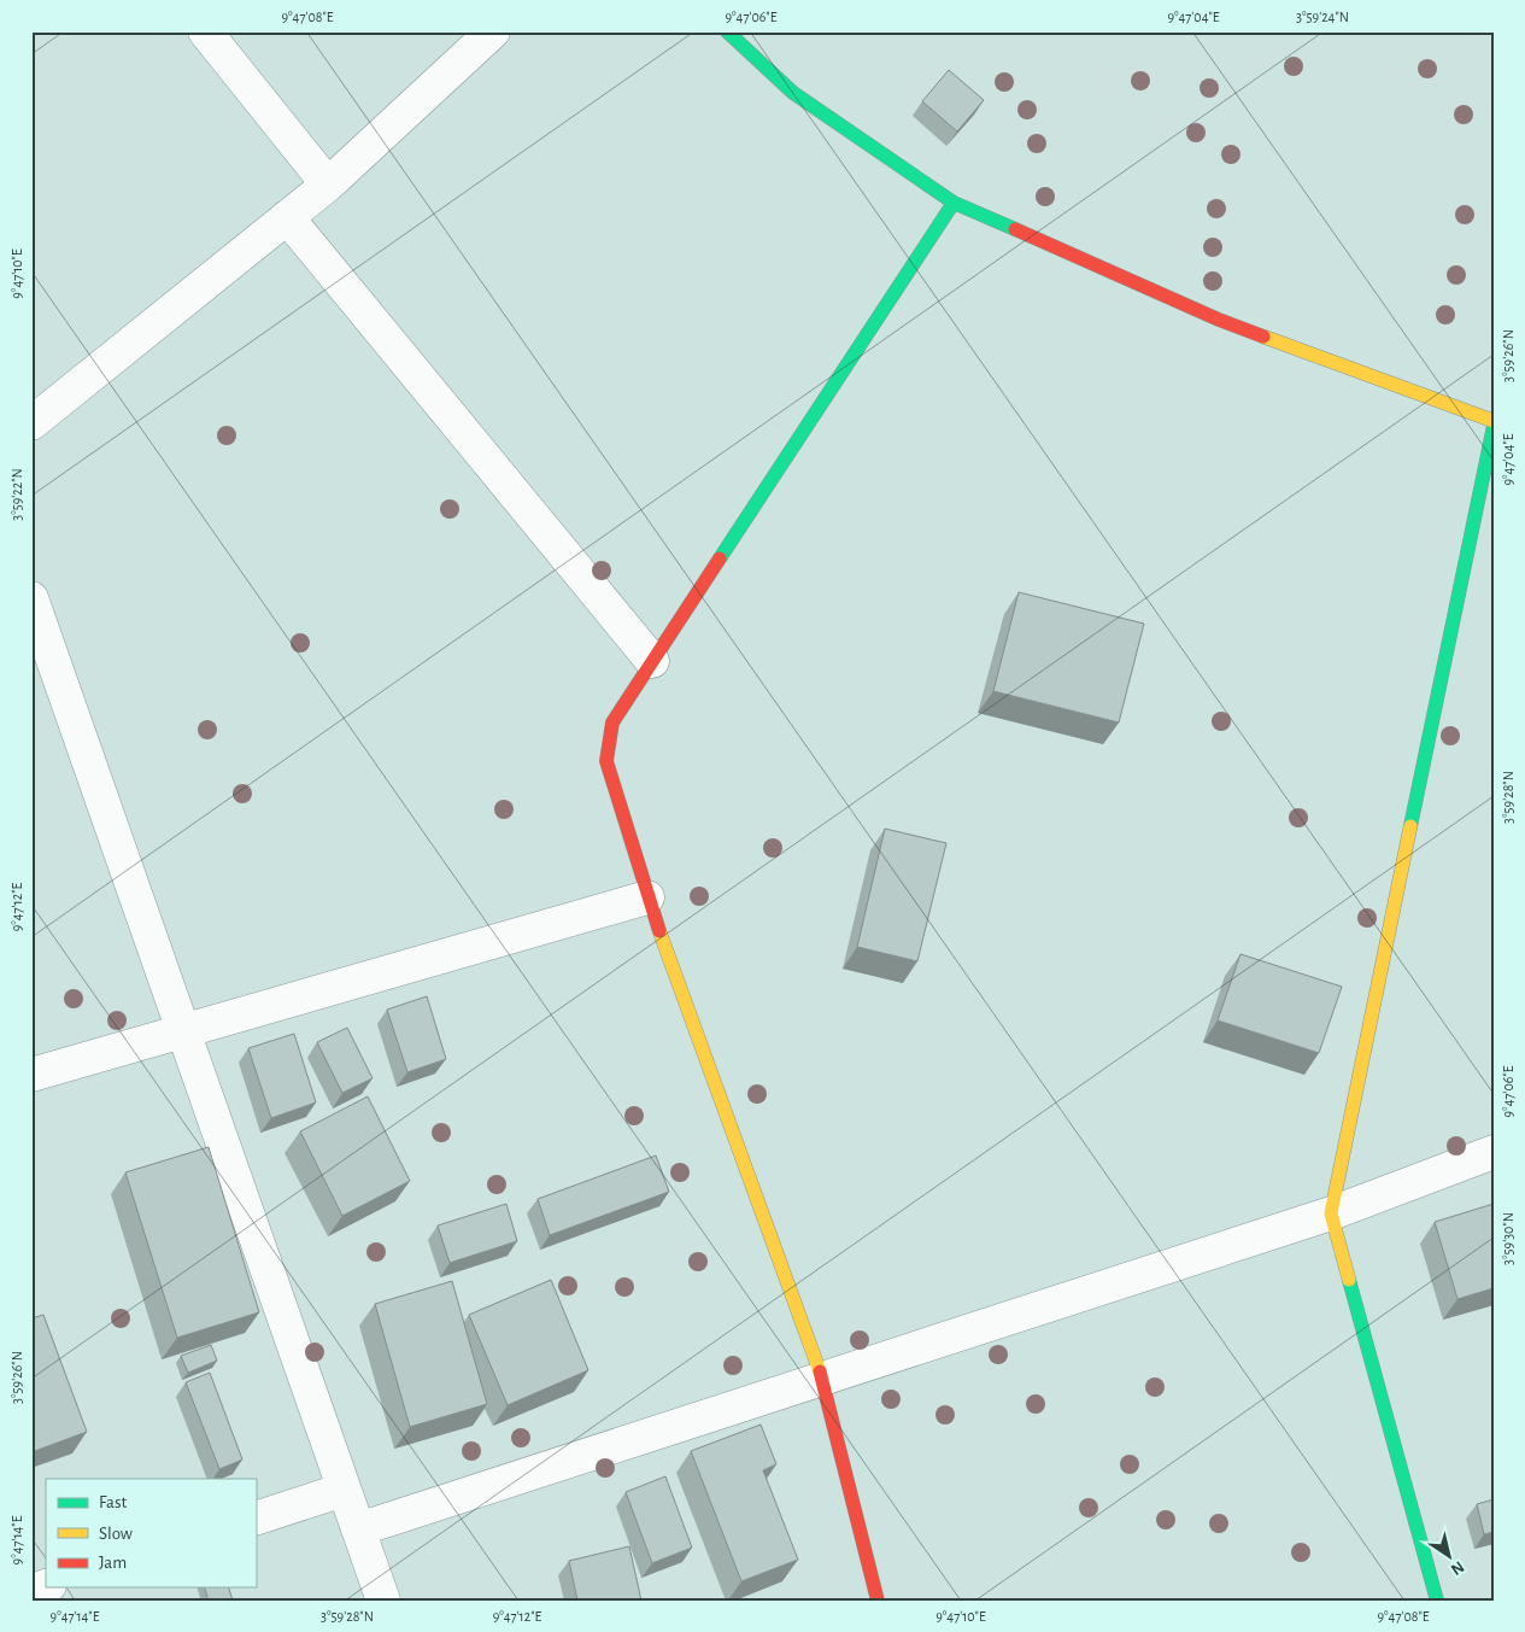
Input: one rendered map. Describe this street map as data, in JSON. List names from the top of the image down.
{
  "legend": ["Fast", "Slow", "Jam"],
  "north": "bottom right",
  "coordinates": [
    "9°47'08\"E",
    "9°47'06\"E",
    "9°47'04\"E",
    "3°59'24\"N",
    "9°47'10\"E",
    "3°59'26\"N",
    "3°59'22\"N",
    "3°59'28\"N",
    "9°47'12\"E",
    "3°59'30\"N",
    "9°47'14\"E"
  ]
}
